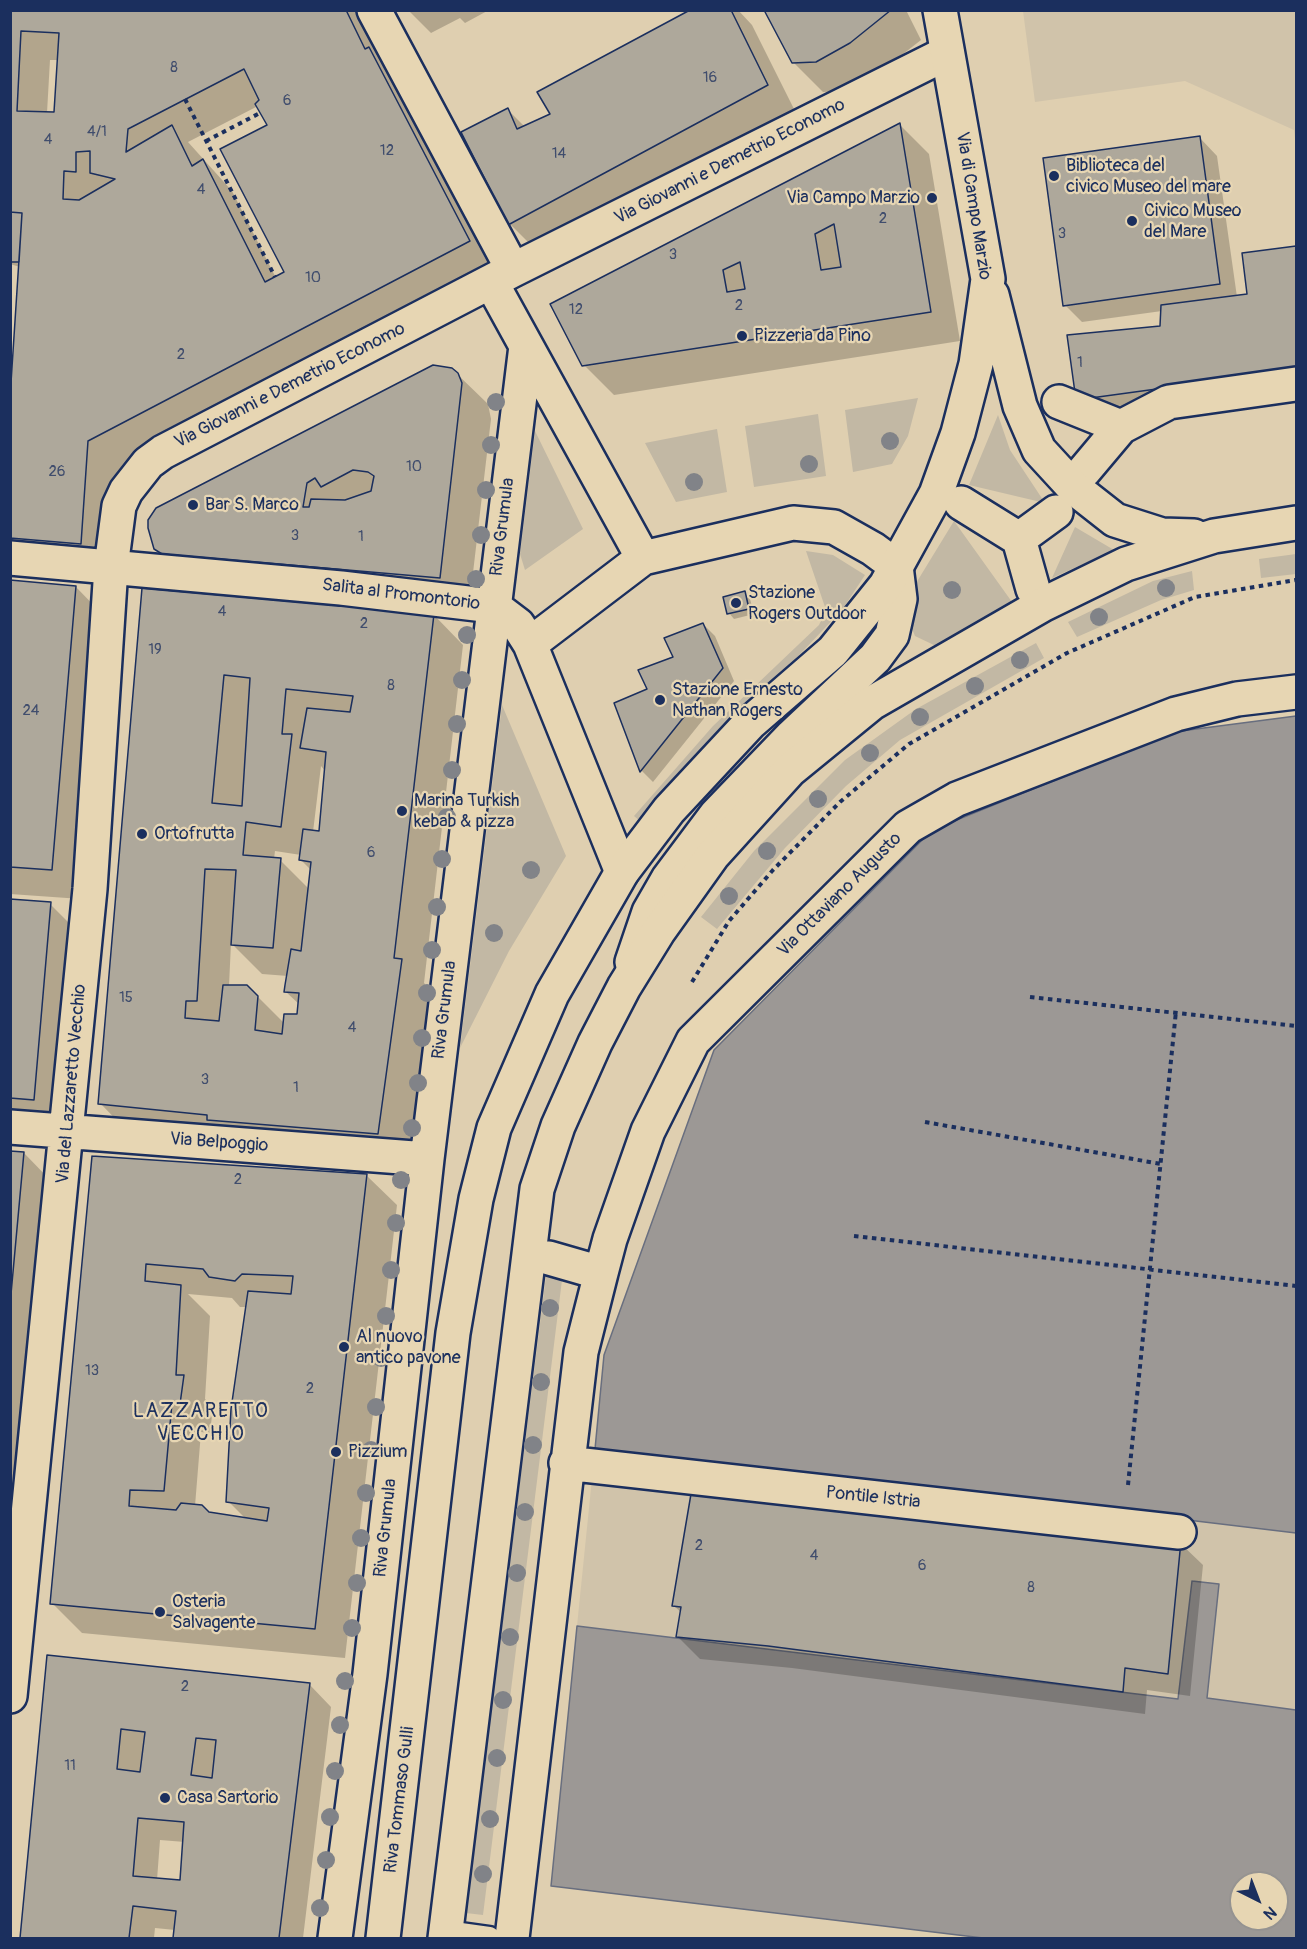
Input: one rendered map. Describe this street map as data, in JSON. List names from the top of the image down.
{
  "streets": {
    "street": [
      "Via Giovanni e Demetrio Economo",
      "Via di Campo Marzio",
      "Riva Grumula",
      "Salita al Promontorio",
      "Via Ottaviano Augusto",
      "Via del Lazzaretto Vecchio",
      "Via Belpoggio",
      "Pontile Istria",
      "Riva Tommaso Gulli"
    ]
  },
  "crossings": [
    ["Via Giovanni e Demetrio Economo", "Via di Campo Marzio"],
    ["Via Giovanni e Demetrio Economo", "Via del Lazzaretto Vecchio"],
    ["Riva Grumula", "Salita al Promontorio"],
    ["Riva Grumula", "Via Belpoggio"],
    ["Salita al Promontorio", "Via del Lazzaretto Vecchio"],
    ["Salita al Promontorio", "Riva Tommaso Gulli"],
    ["Via del Lazzaretto Vecchio", "Via Belpoggio"]
  ],
  "districts": ["LAZZARETTO VECCHIO"],
  "places": [
    "Biblioteca del civico Museo del mare",
    "Via Campo Marzio",
    "Civico Museo del Mare",
    "Pizzeria da Pino",
    "Bar S. Marco",
    "Stazione Rogers Outdoor",
    "Stazione Ernesto Nathan Rogers",
    "Marina Turkish kebab & pizza",
    "Ortofrutta",
    "Al nuovo antico pavone",
    "Pizzium",
    "Osteria Salvagente",
    "Casa Sartorio"
  ],
  "house_numbers": [
    "8",
    "16",
    "6",
    "4/1",
    "4",
    "12",
    "14",
    "4",
    "2",
    "3",
    "3",
    "10",
    "2",
    "12",
    "2",
    "1",
    "10",
    "26",
    "3",
    "1",
    "4",
    "2",
    "19",
    "8",
    "24",
    "6",
    "15",
    "4",
    "3",
    "1",
    "2",
    "13",
    "2",
    "2",
    "4",
    "6",
    "8",
    "2",
    "11"
  ],
  "north": "bottom right"
}
